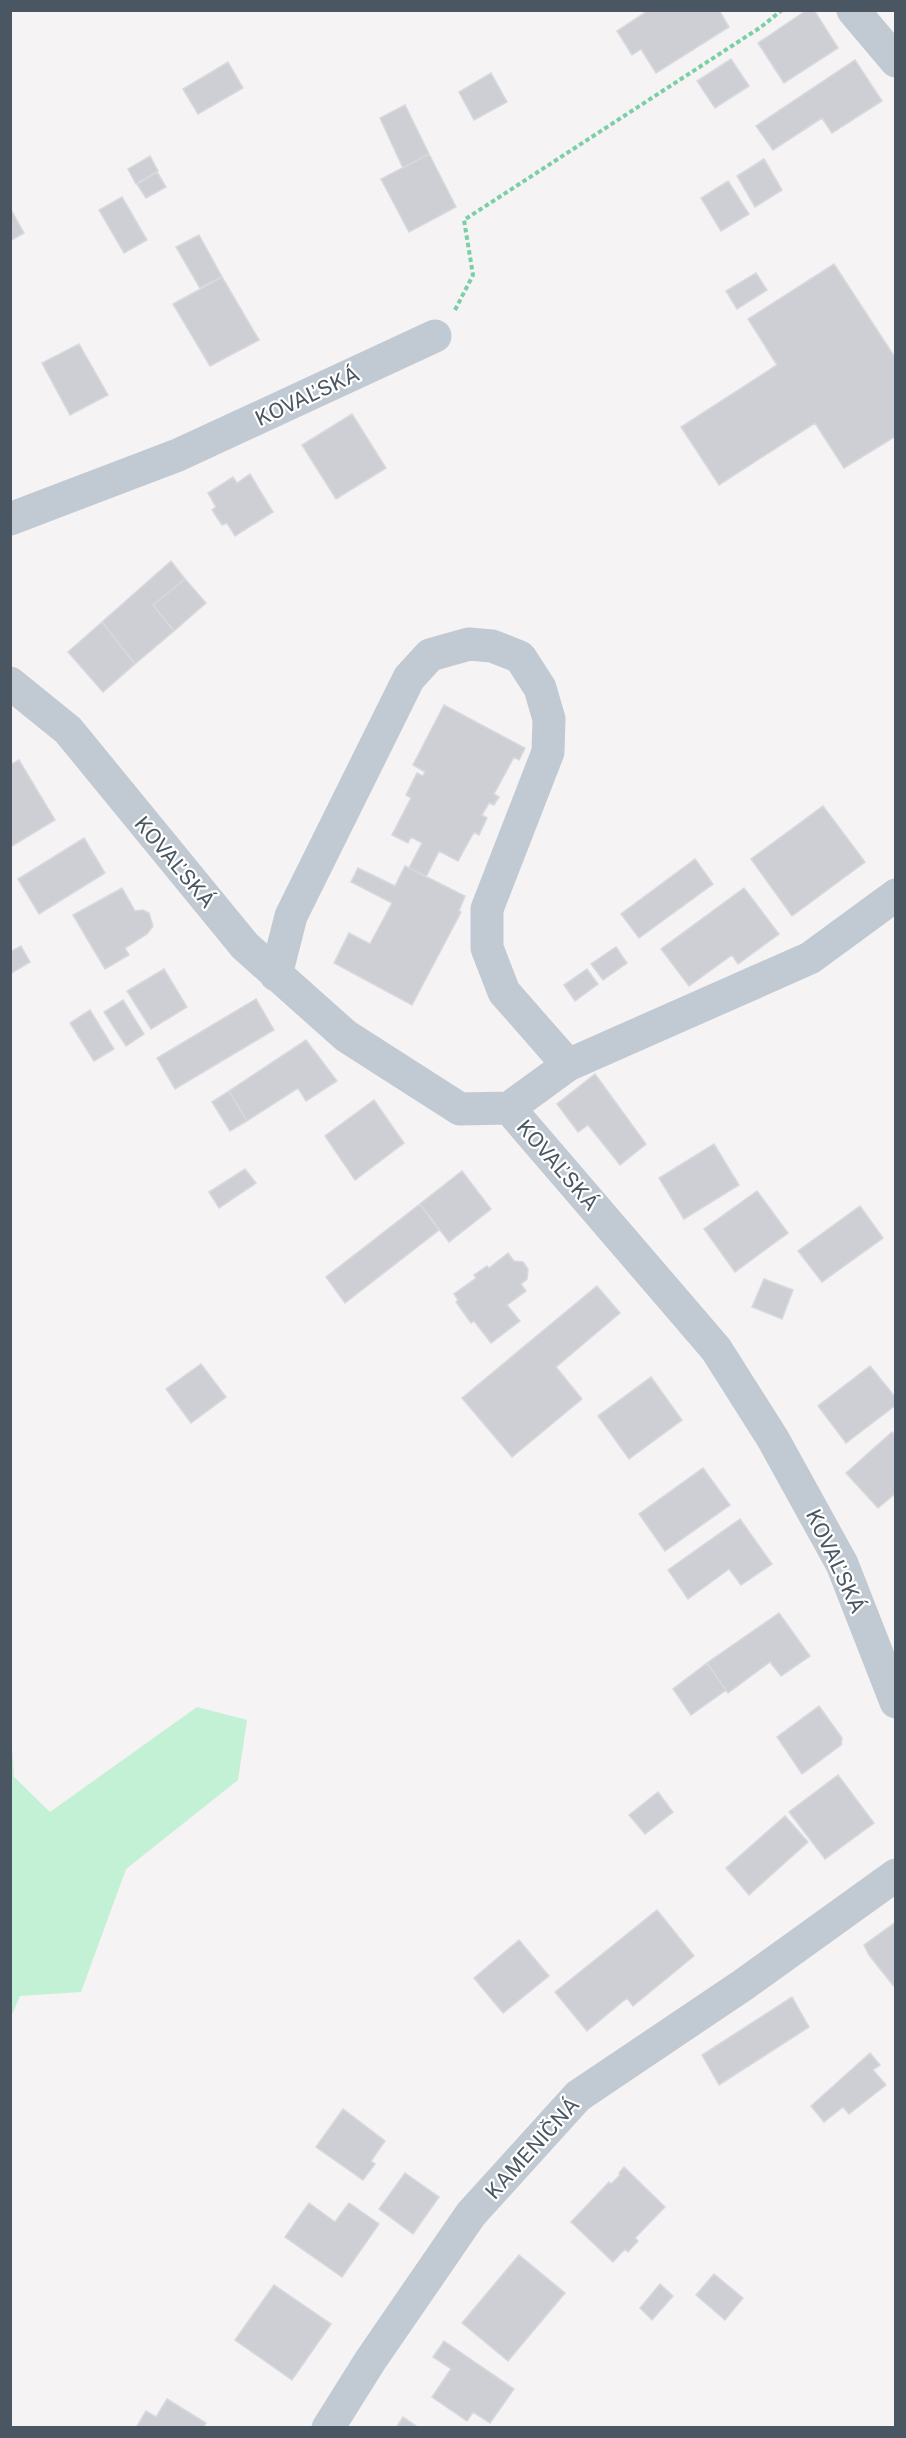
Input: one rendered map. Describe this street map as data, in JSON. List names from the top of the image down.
{
  "streets": {
    "street": ["KOVAĽSKÁ", "KAMENIČNÁ"]
  }
}
